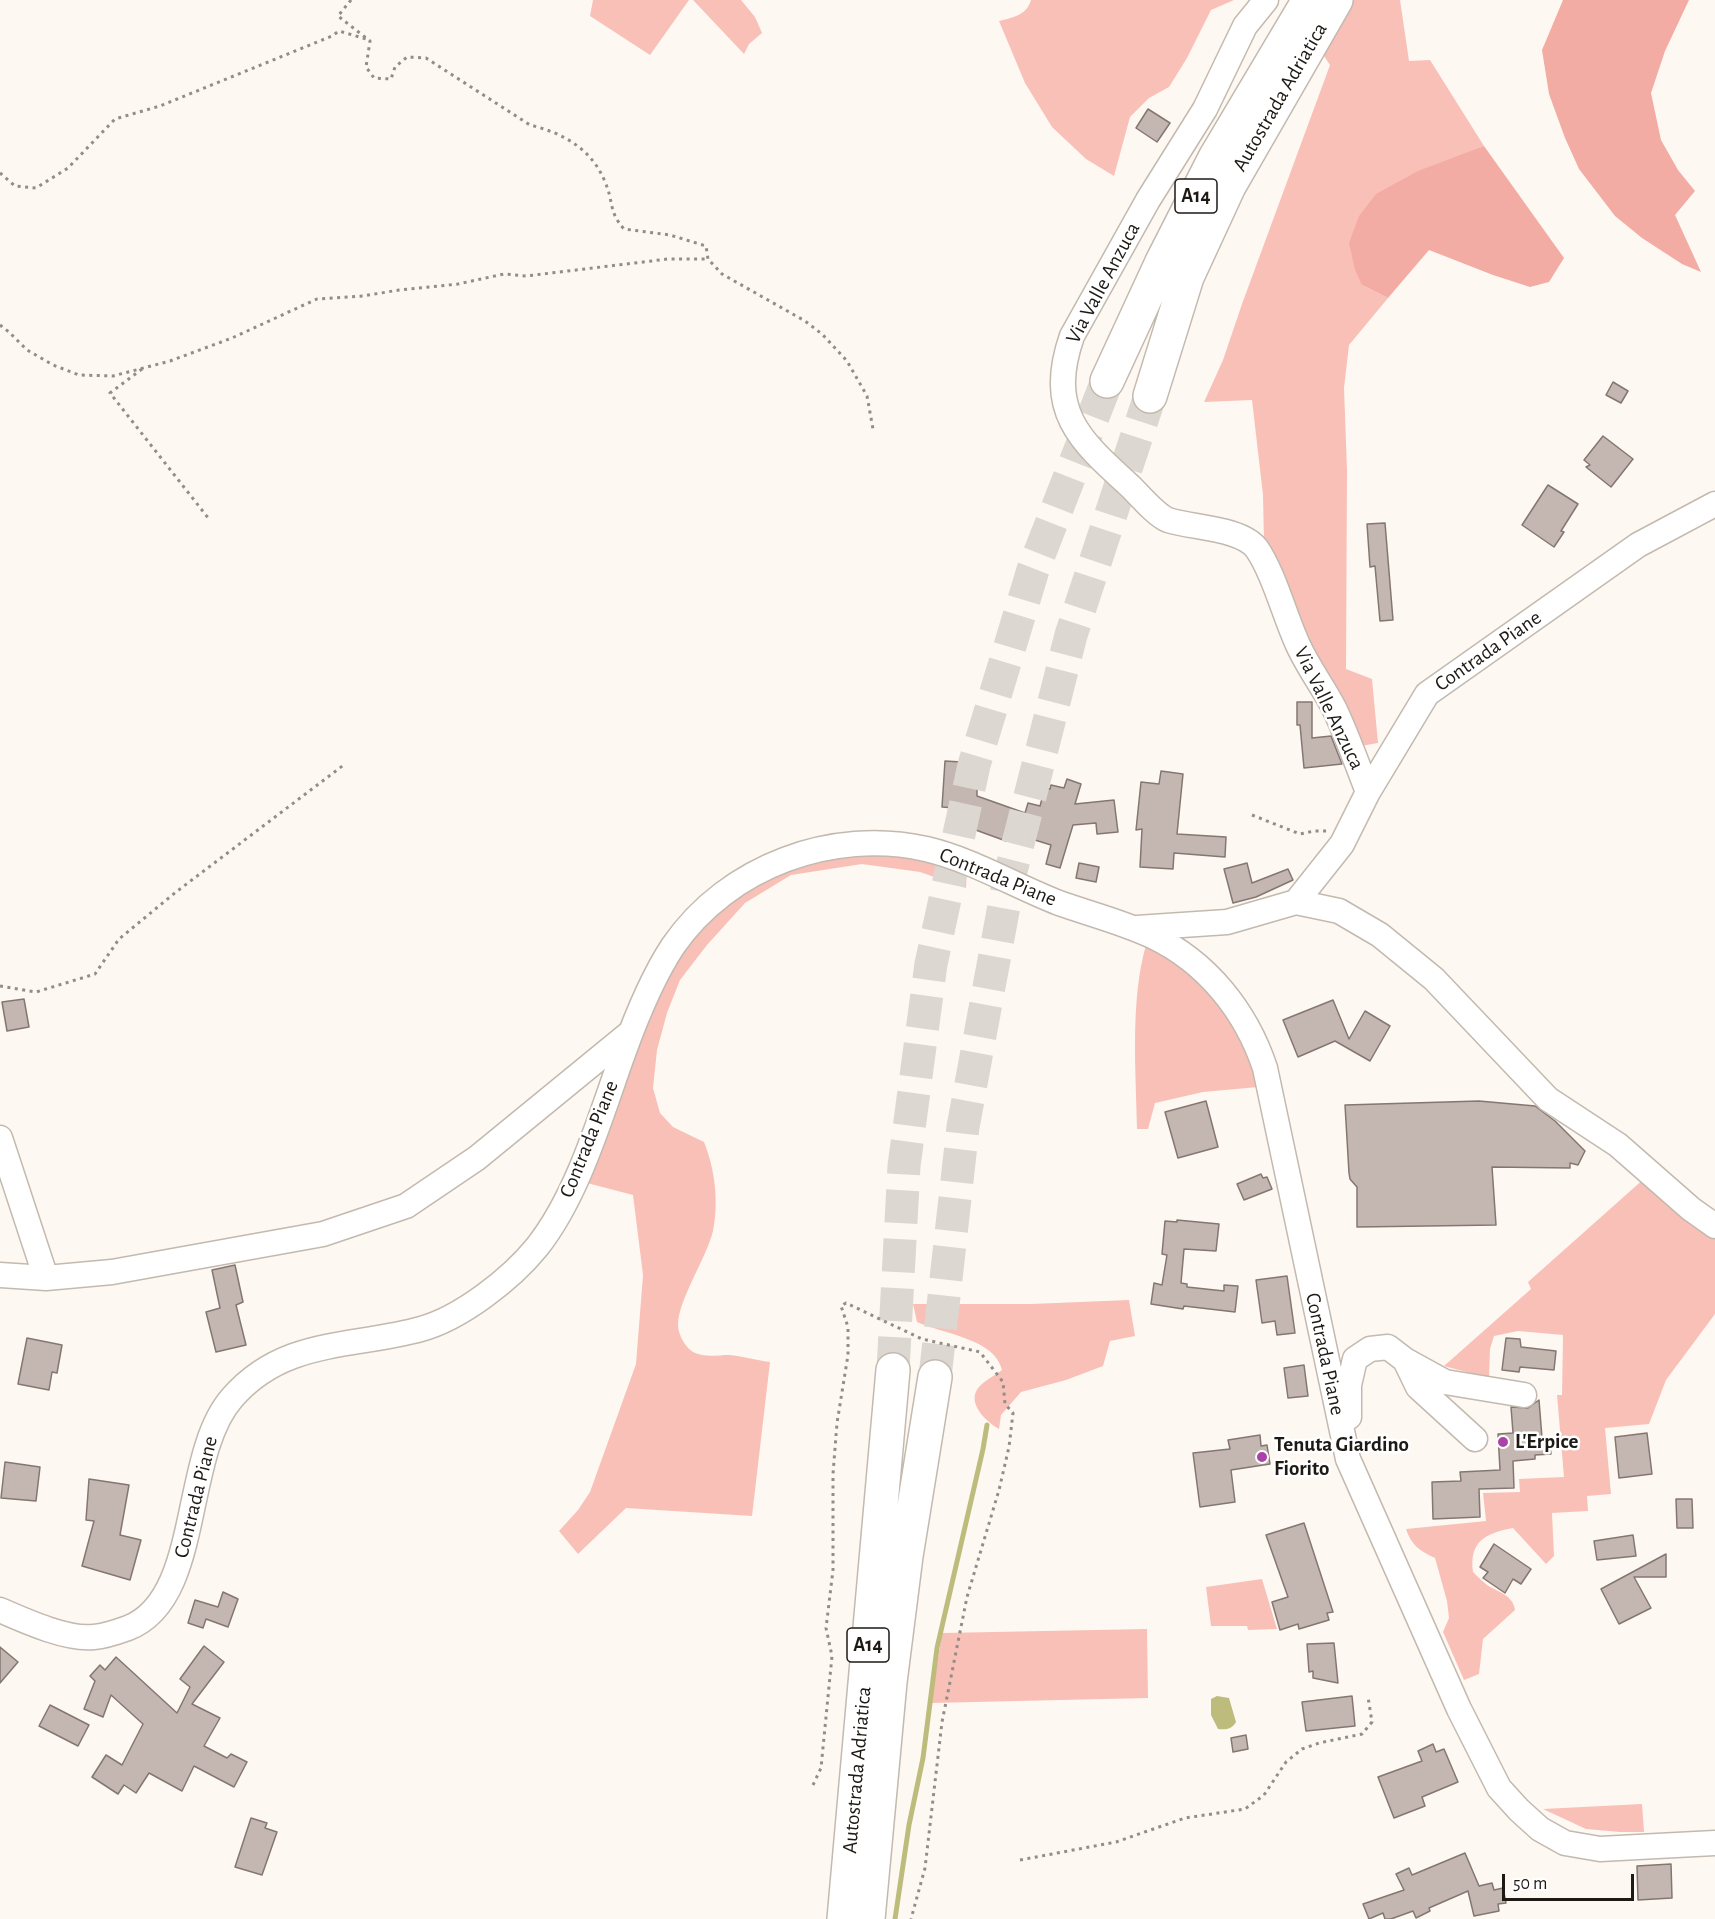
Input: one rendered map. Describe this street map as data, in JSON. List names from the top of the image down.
{
  "streets": {
    "highway": ["Autostrada Adriatica", "A14"],
    "street": ["Via Valle Anzuca", "Contrada Piane"]
  },
  "crossings": [
    ["Via Valle Anzuca", "Contrada Piane"]
  ],
  "places": ["L'Erpice", "Tenuta Giardino Fiorito"],
  "scale_bar": "50 m"
}
